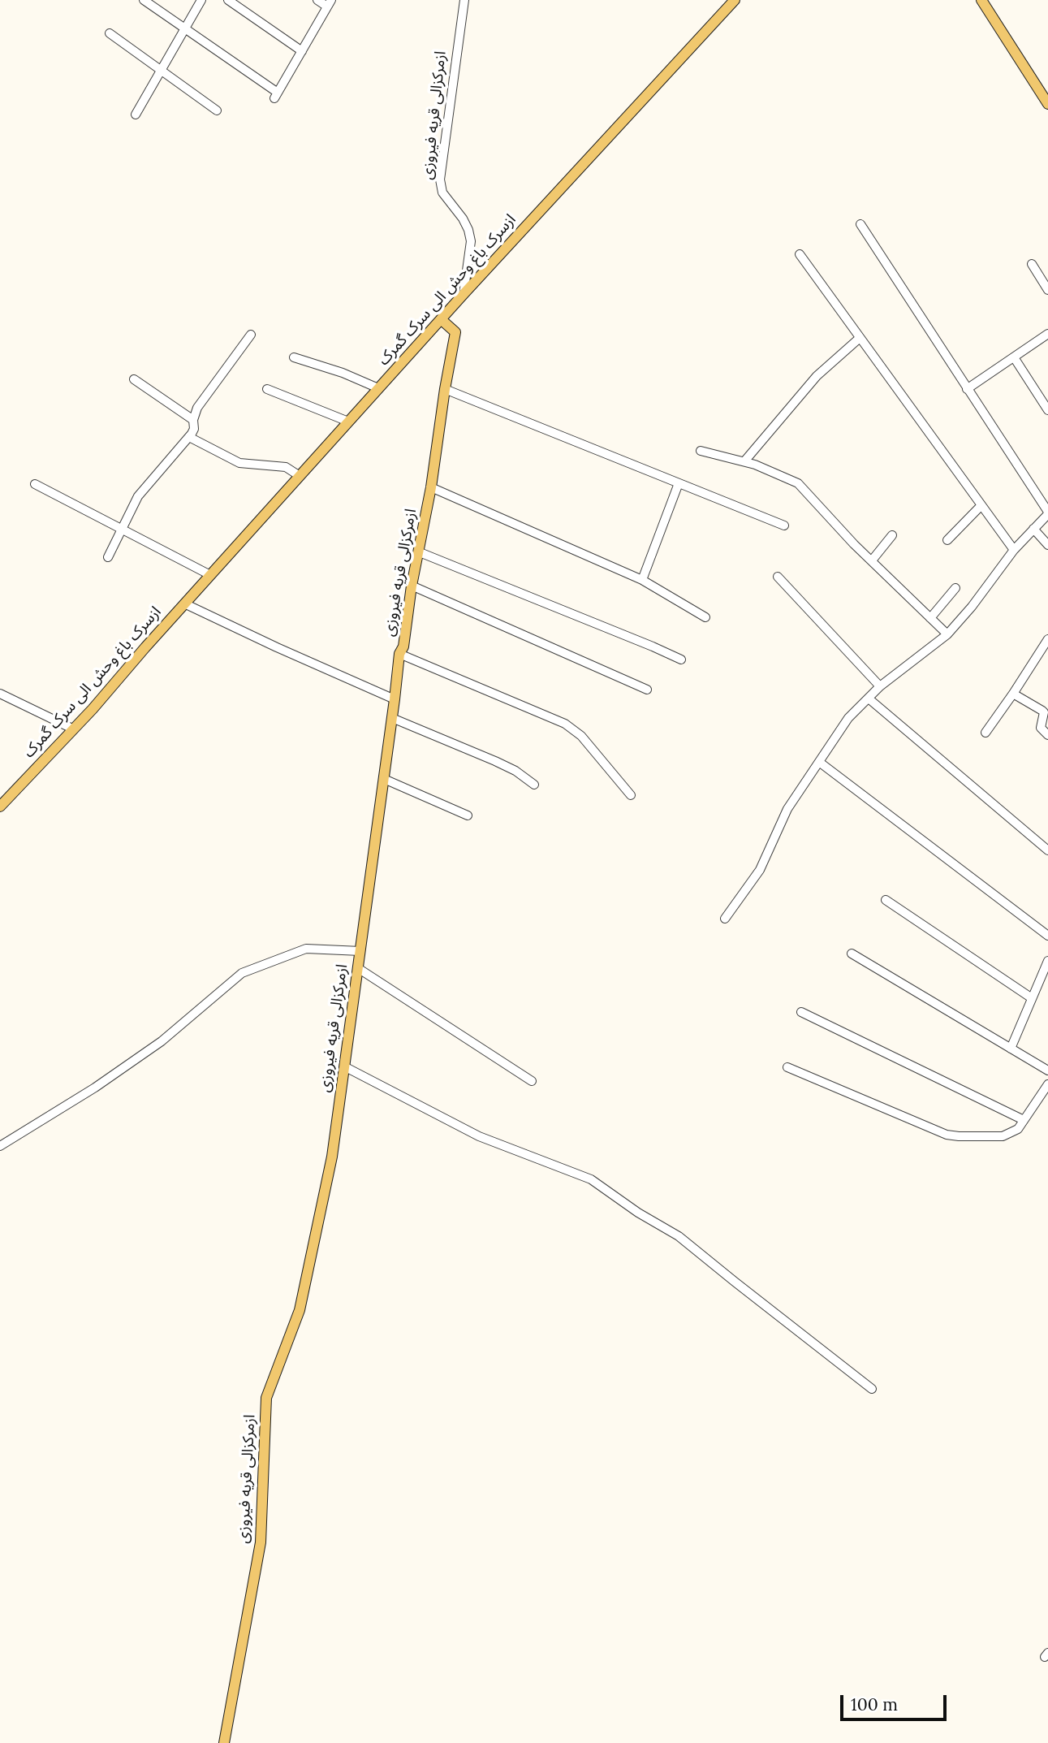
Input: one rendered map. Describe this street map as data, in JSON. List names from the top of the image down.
{
  "streets": {
    "main road": ["ازمرکزالی قریه فیروزی", "ازسرک باغ وحش الی سرک گمرک"]
  },
  "crossings": [
    ["ازمرکزالی قریه فیروزی", "ازسرک باغ وحش الی سرک گمرک"]
  ],
  "scale_bar": "100 m"
}
